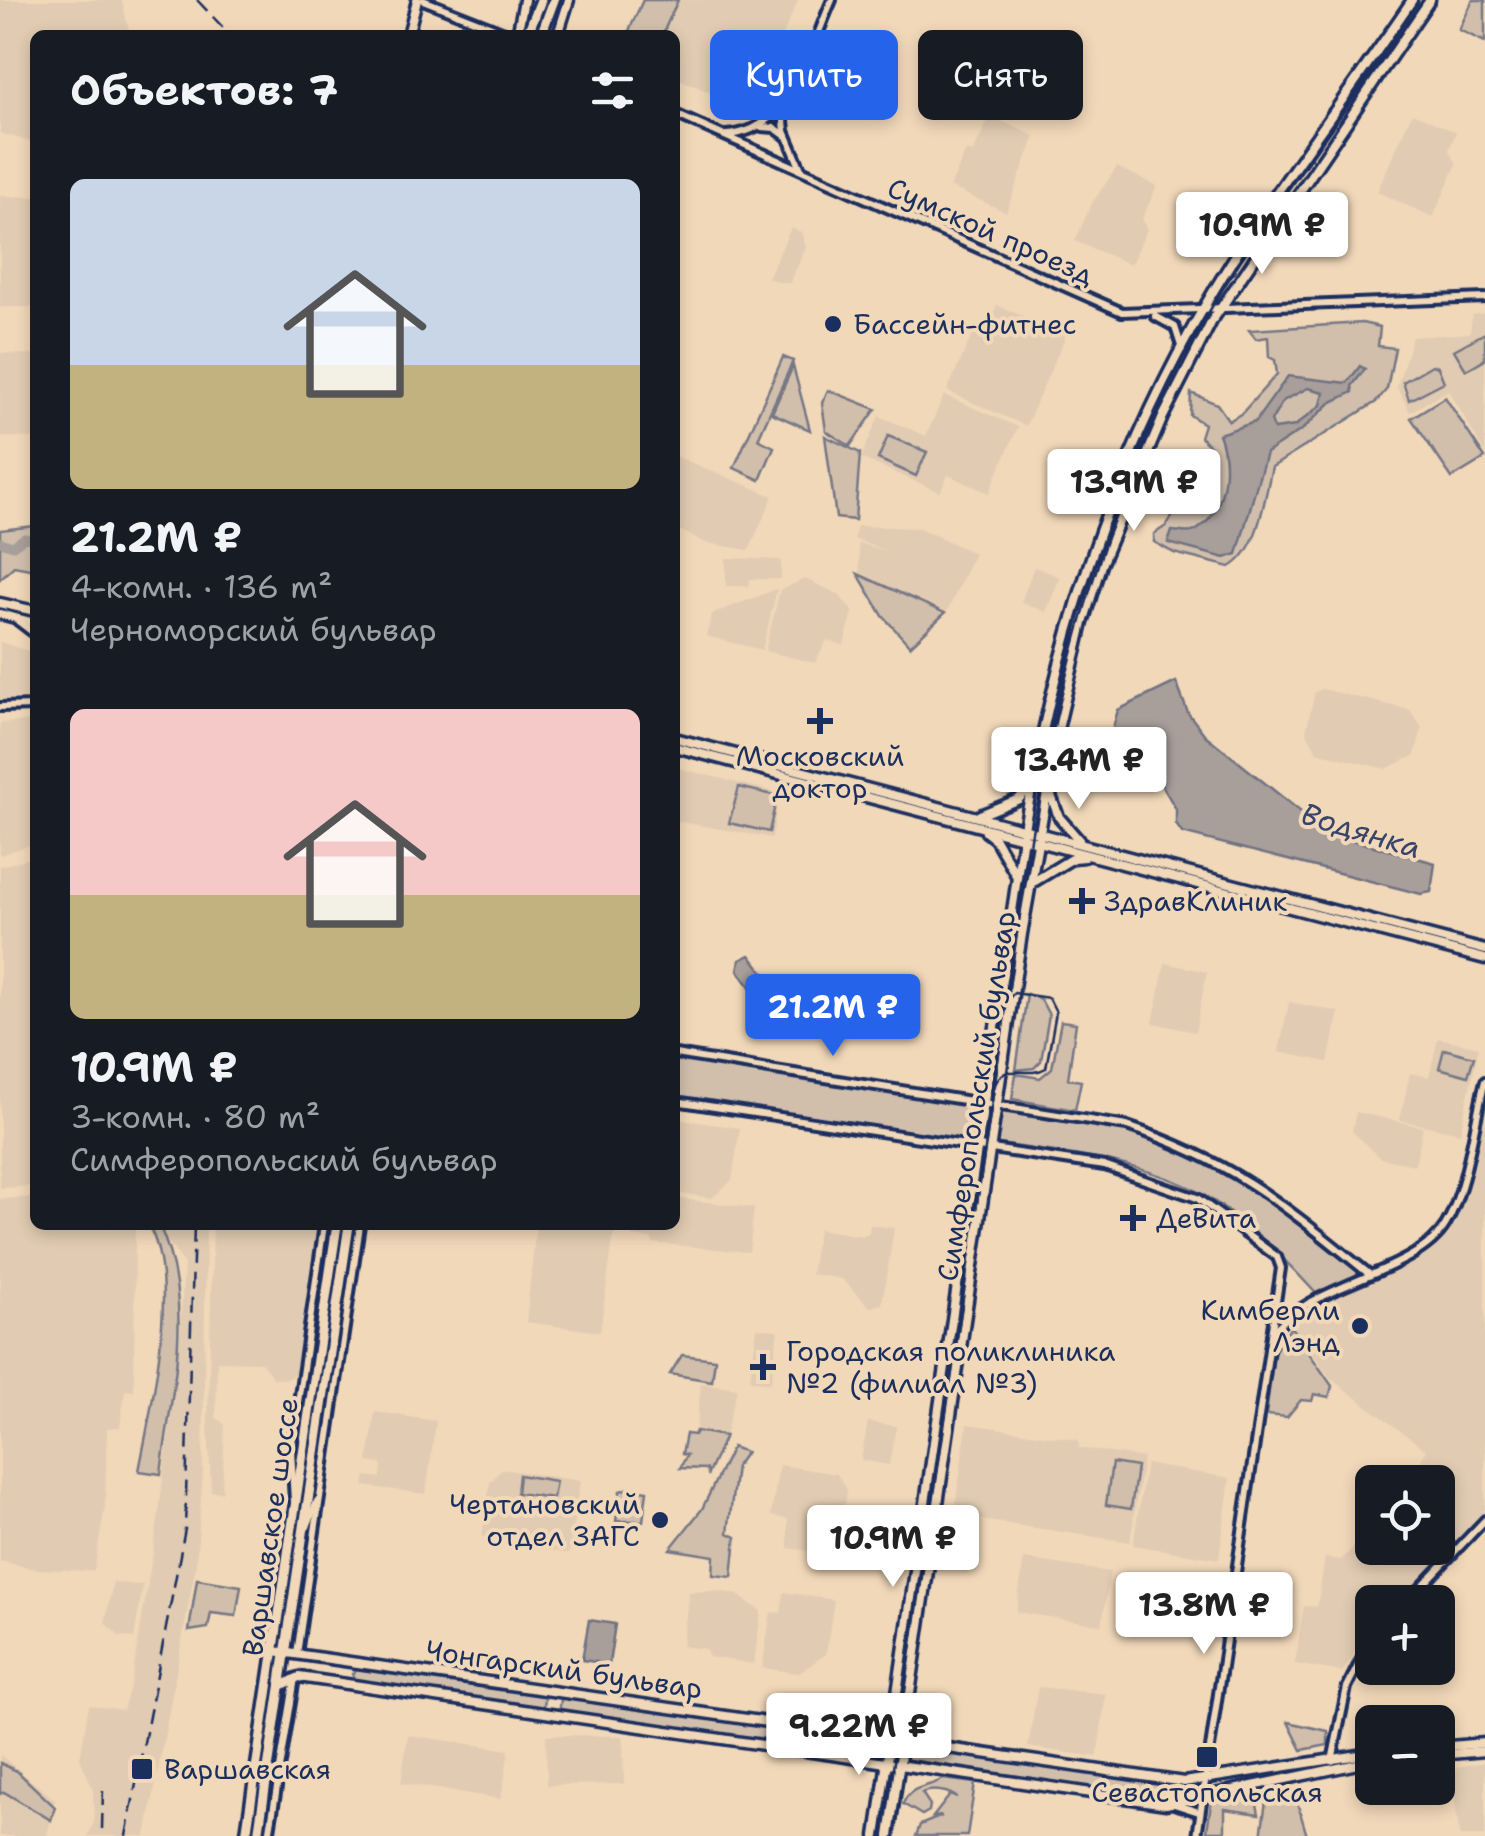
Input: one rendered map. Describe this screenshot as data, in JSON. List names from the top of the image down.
{
  "streets": {
    "main road": ["Симферопольский бульвар", "Варшавское шоссе", "Чонгарский бульвар"],
    "street": ["Сумской проезд"]
  },
  "crossings": [
    ["Сумской проезд", "Симферопольский бульвар"],
    ["Симферопольский бульвар", "Чонгарский бульвар"],
    ["Варшавское шоссе", "Чонгарский бульвар"]
  ],
  "water": ["Водянка"],
  "places": {
    "other": ["Бассейн-фитнес", "Кимберли Лэнд", "Чертановский отдел ЗАГС"],
    "health": [
      "Московский доктор",
      "ЗдравКлиник",
      "ДеВита",
      "Городская поликлиника №2 (филиал №3)"
    ],
    "transit": ["Севастопольская", "Варшавская"]
  },
  "page": {
    "chip": ["Купить", "Снять"],
    "heading": "Объектов: 7",
    "list": [
      {
        "name": "21.2M ₽",
        "note": "4-комн. · 136 m² · Черноморский бульвар"
      },
      {
        "name": "10.9M ₽",
        "note": "3-комн. · 80 m² · Симферопольский бульвар"
      }
    ],
    "price": [
      "10.9M ₽",
      "13.9M ₽",
      "13.4M ₽",
      "21.2M ₽",
      "10.9M ₽",
      "13.8M ₽",
      "9.22M ₽"
    ],
    "map_buttons": ["+", "−"]
  }
}
